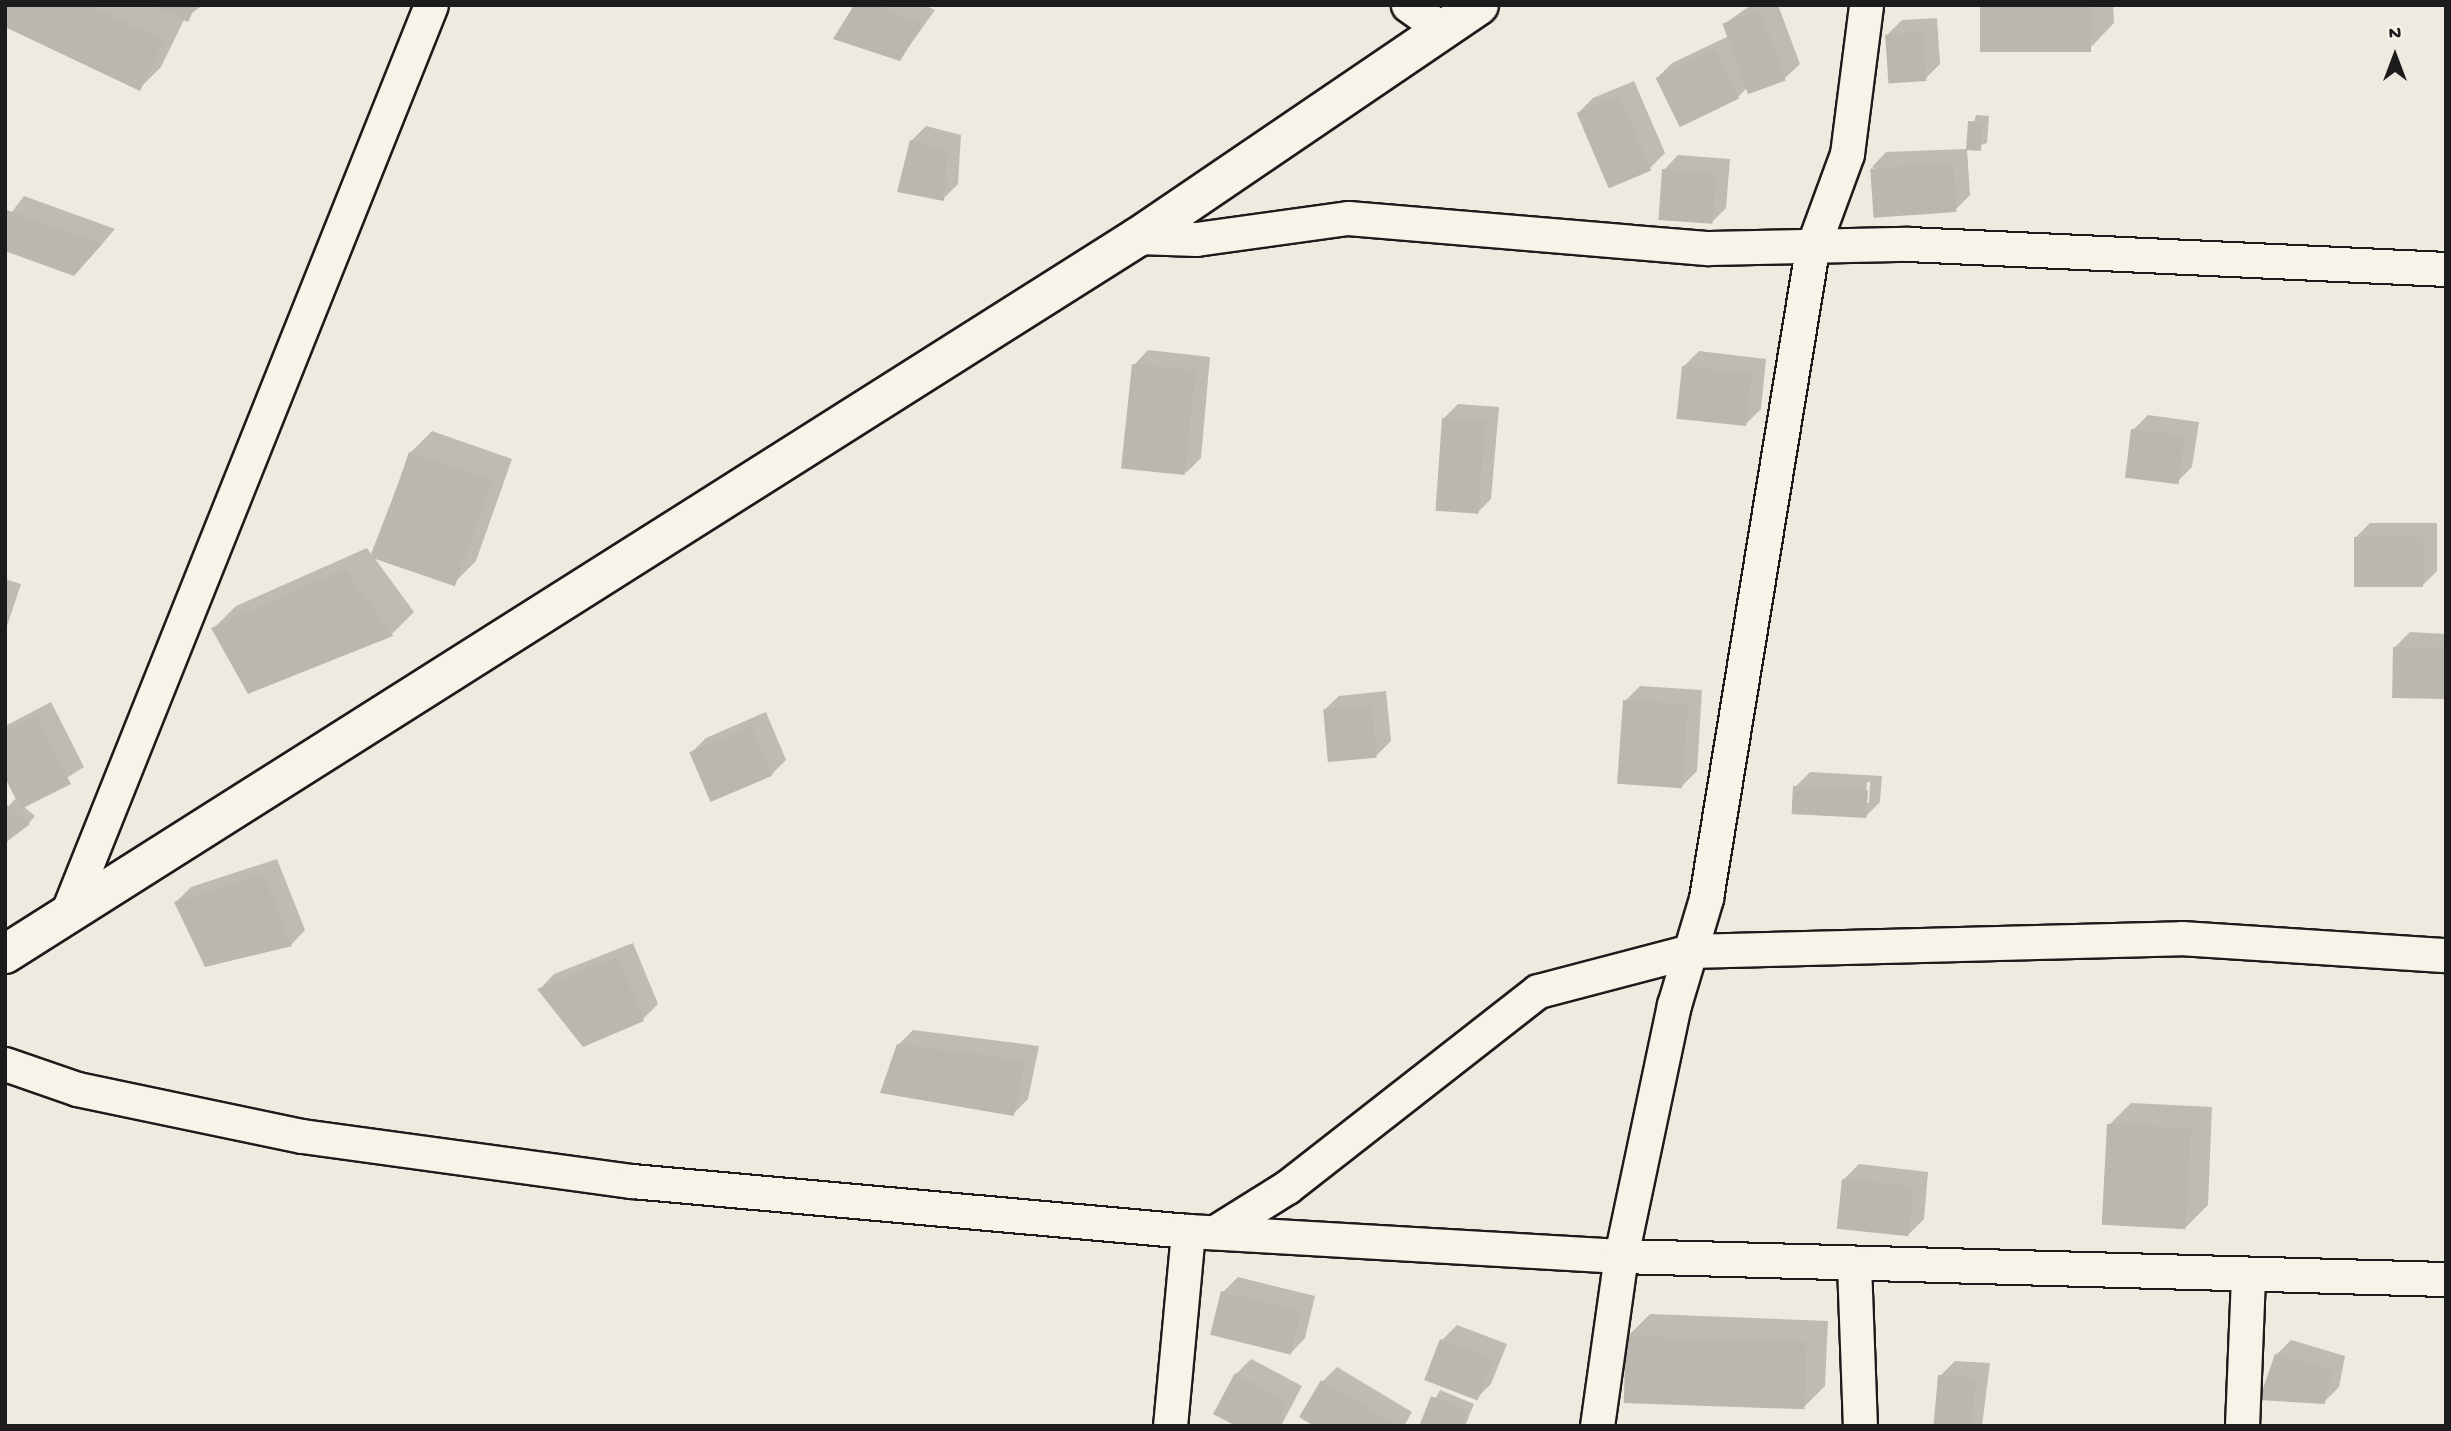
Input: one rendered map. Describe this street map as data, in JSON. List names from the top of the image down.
{
  "north": "top"
}
